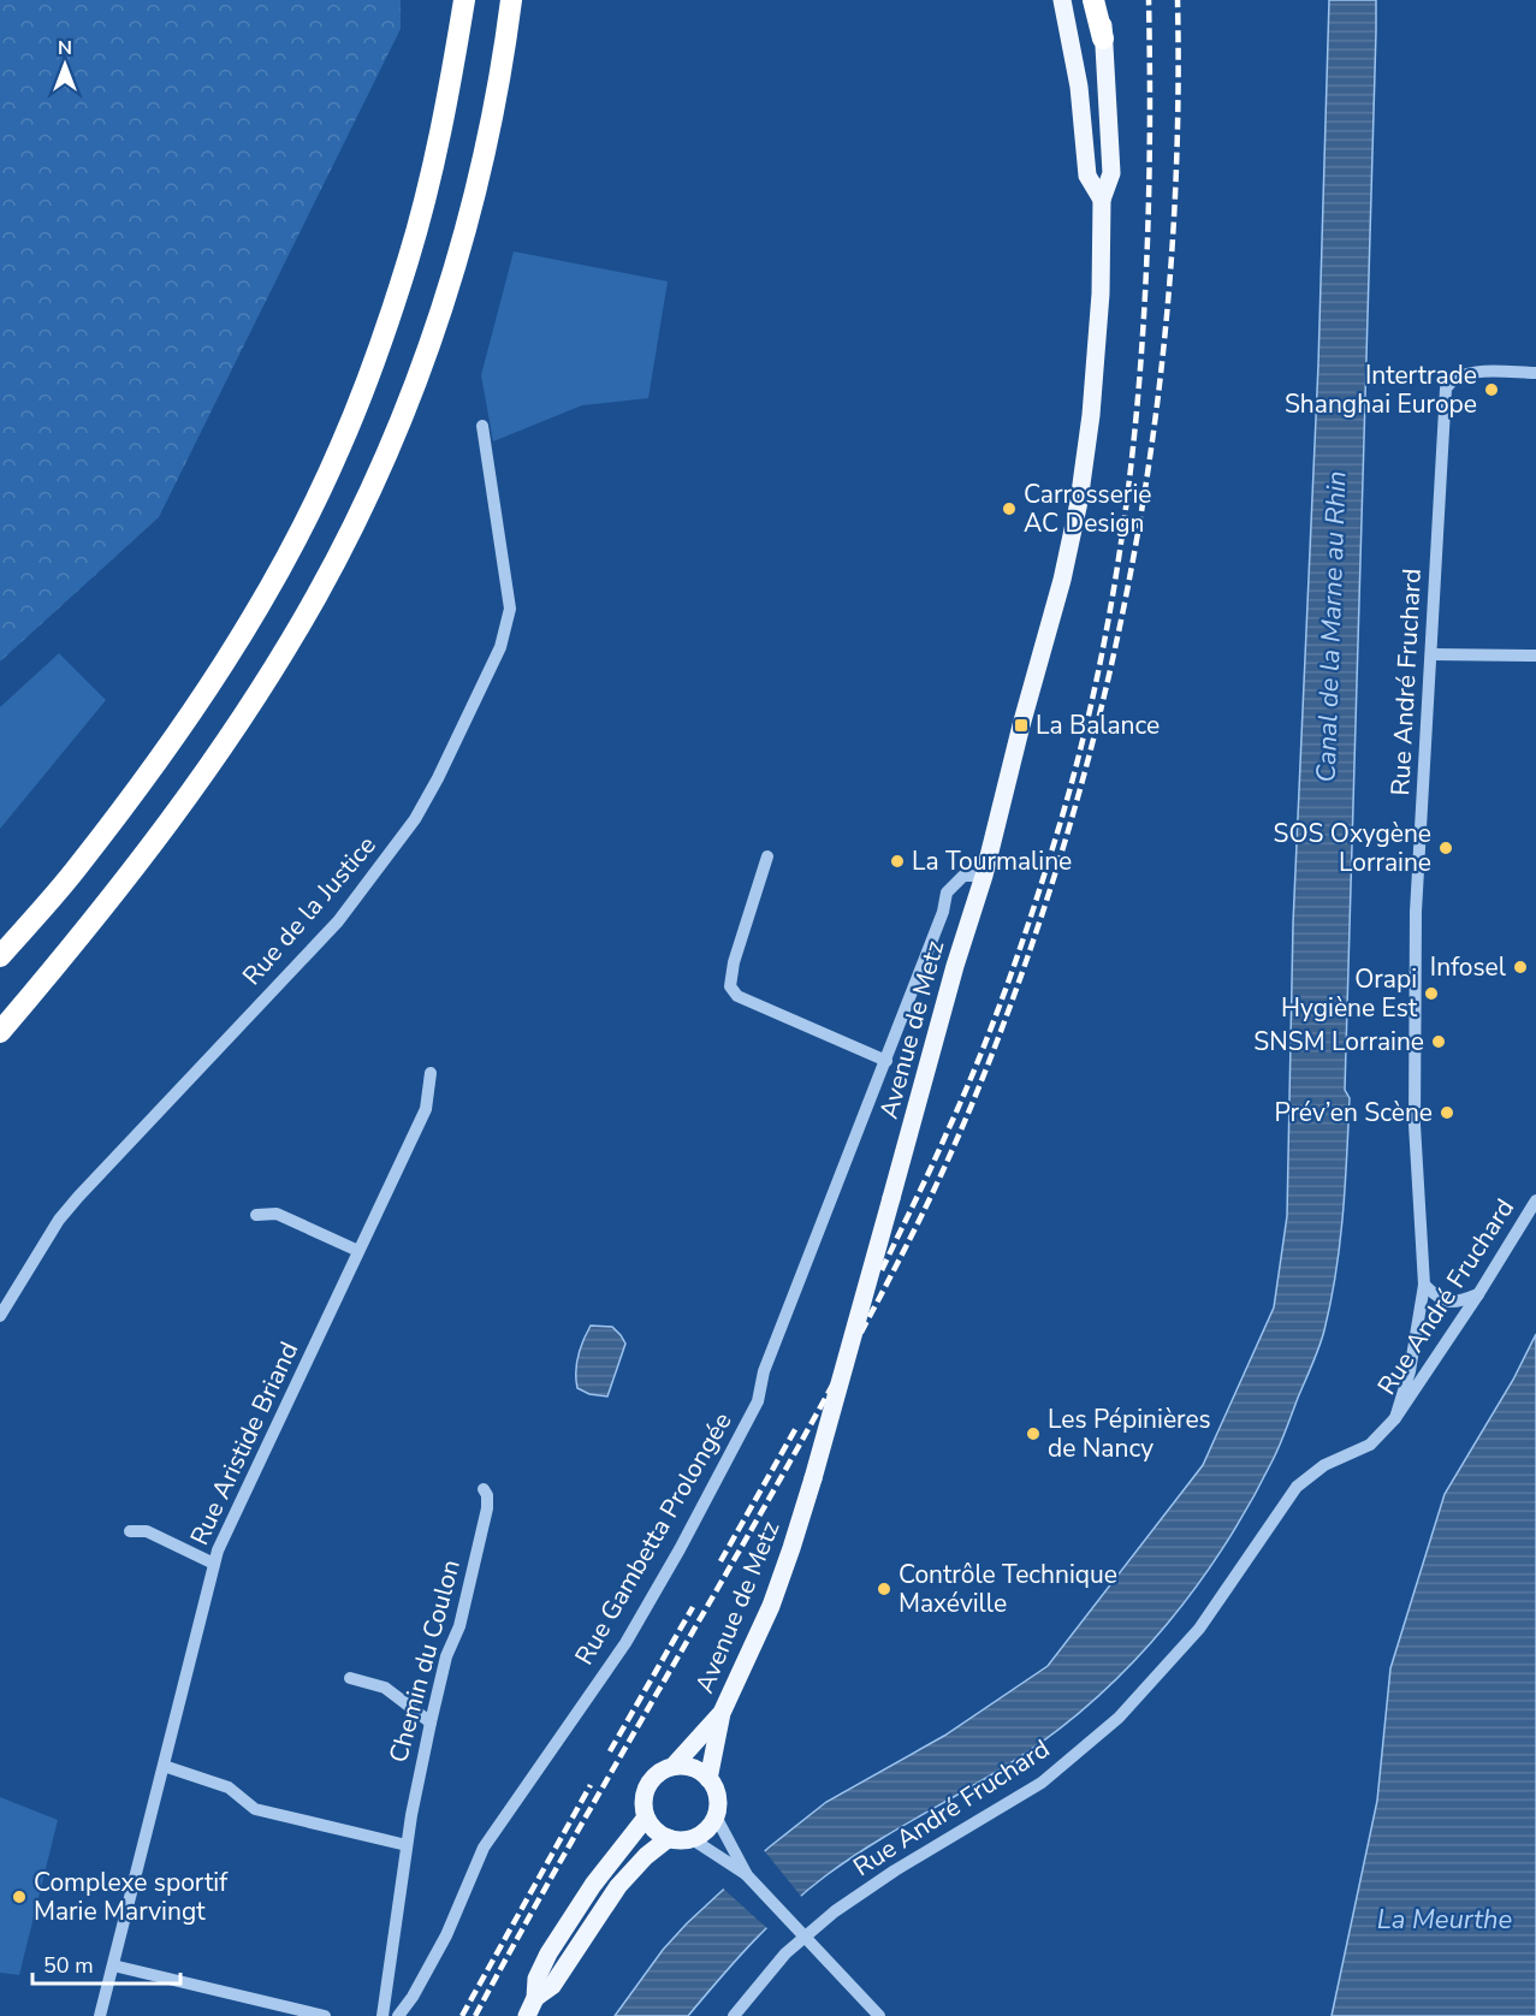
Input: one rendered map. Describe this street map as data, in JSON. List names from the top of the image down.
{
  "streets": {
    "main road": ["Avenue de Metz"],
    "street": [
      "Rue André Fruchard",
      "Rue de la Justice",
      "Rue Aristide Briand",
      "Rue Gambetta Prolongée",
      "Chemin du Coulon"
    ]
  },
  "crossings": [
    ["Avenue de Metz", "Rue Gambetta Prolongée"]
  ],
  "water": ["Canal de la Marne au Rhin", "La Meurthe"],
  "places": {
    "other": [
      "Intertrade Shanghai Europe",
      "Carrosserie AC Design",
      "SOS Oxygène Lorraine",
      "La Tourmaline",
      "Infosel",
      "Orapi Hygiène Est",
      "SNSM Lorraine",
      "Prév’en Scène",
      "Les Pépinières de Nancy",
      "Contrôle Technique Maxéville",
      "Complexe sportif Marie Marvingt"
    ],
    "transit": ["La Balance"]
  },
  "scale_bar": "50 m",
  "north": "top"
}
